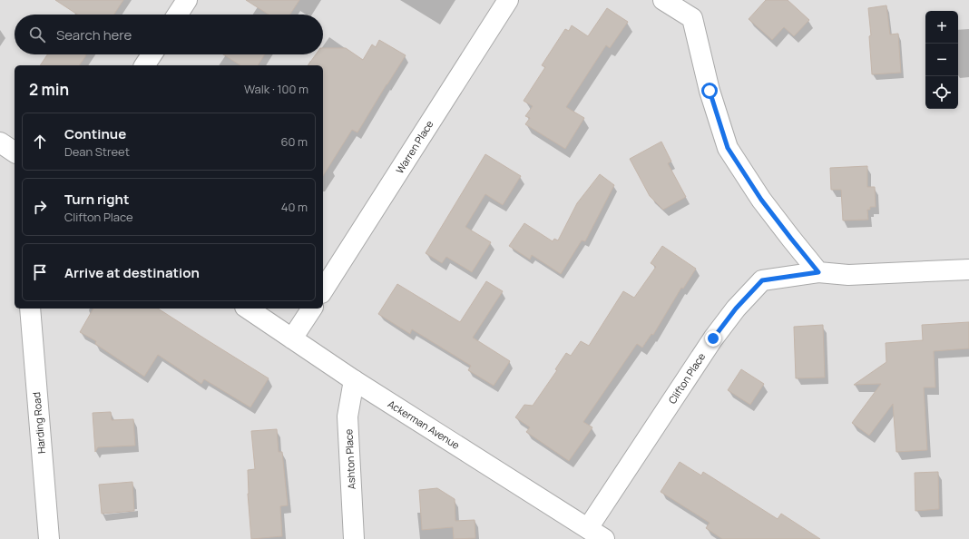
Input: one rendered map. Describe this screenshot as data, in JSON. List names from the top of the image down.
{
  "streets": {
    "street": [
      "Warren Place",
      "Clifton Place",
      "Harding Road",
      "Ackerman Avenue",
      "Ashton Place"
    ]
  },
  "crossings": [
    ["Clifton Place", "Ackerman Avenue"],
    ["Ackerman Avenue", "Ashton Place"]
  ],
  "page": {
    "map_buttons": ["+", "−"],
    "search": "Search here",
    "heading": ["2 min", "Walk · 100 m"],
    "list": [
      ["Continue", "Dean Street", "60 m"],
      ["Turn right", "Clifton Place", "40 m"],
      "Arrive at destination"
    ]
  }
}
